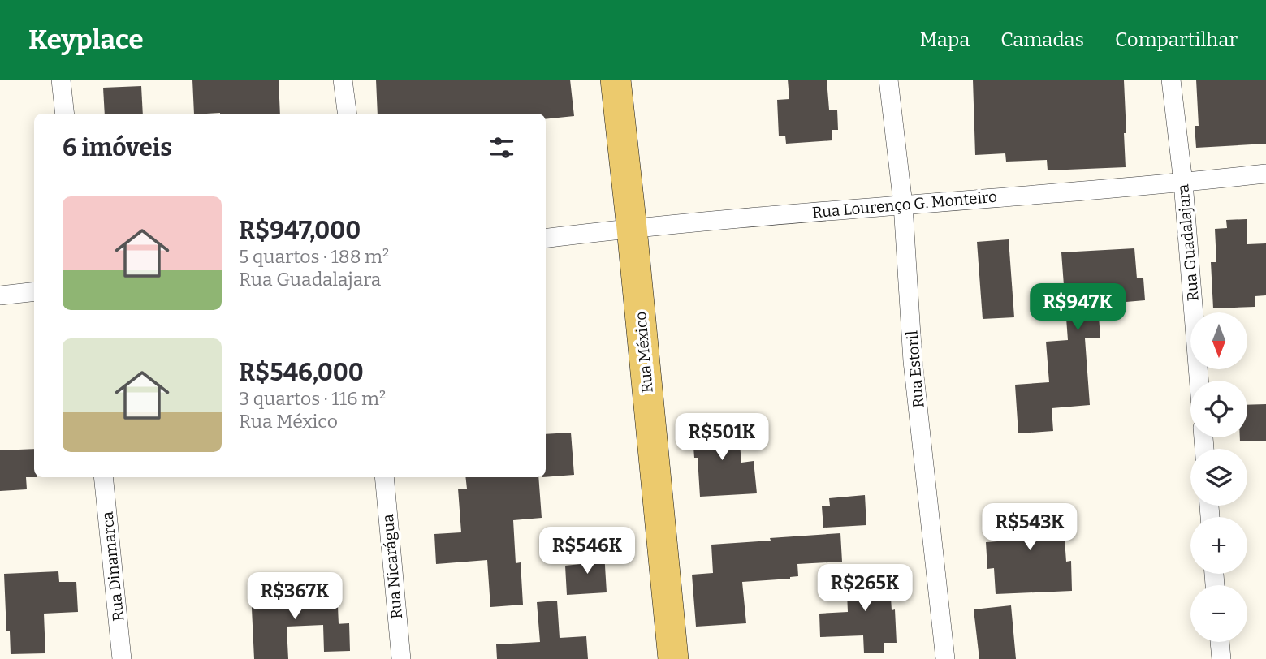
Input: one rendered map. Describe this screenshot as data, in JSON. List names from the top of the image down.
{
  "streets": {
    "main road": ["Rua México"],
    "street": [
      "Rua Lourenço G. Monteiro",
      "Rua Guadalajara",
      "Rua Estoril",
      "Rua Dinamarca",
      "Rua Nicarágua"
    ]
  },
  "crossings": [
    ["Rua Lourenço G. Monteiro", "Rua Guadalajara"],
    ["Rua Lourenço G. Monteiro", "Rua México"],
    ["Rua Lourenço G. Monteiro", "Rua Estoril"]
  ],
  "north": "bottom",
  "page": {
    "header": "Keyplace",
    "nav": ["Mapa", "Camadas", "Compartilhar"],
    "heading": "6 imóveis",
    "list": [
      {
        "name": "R$947,000",
        "note": "5 quartos · 188 m² · Rua Guadalajara"
      },
      {
        "name": "R$546,000",
        "note": "3 quartos · 116 m² · Rua México"
      }
    ],
    "price": [
      "R$947K",
      "R$501K",
      "R$543K",
      "R$546K",
      "R$265K",
      "R$367K"
    ],
    "map_buttons": ["+", "−"]
  }
}
